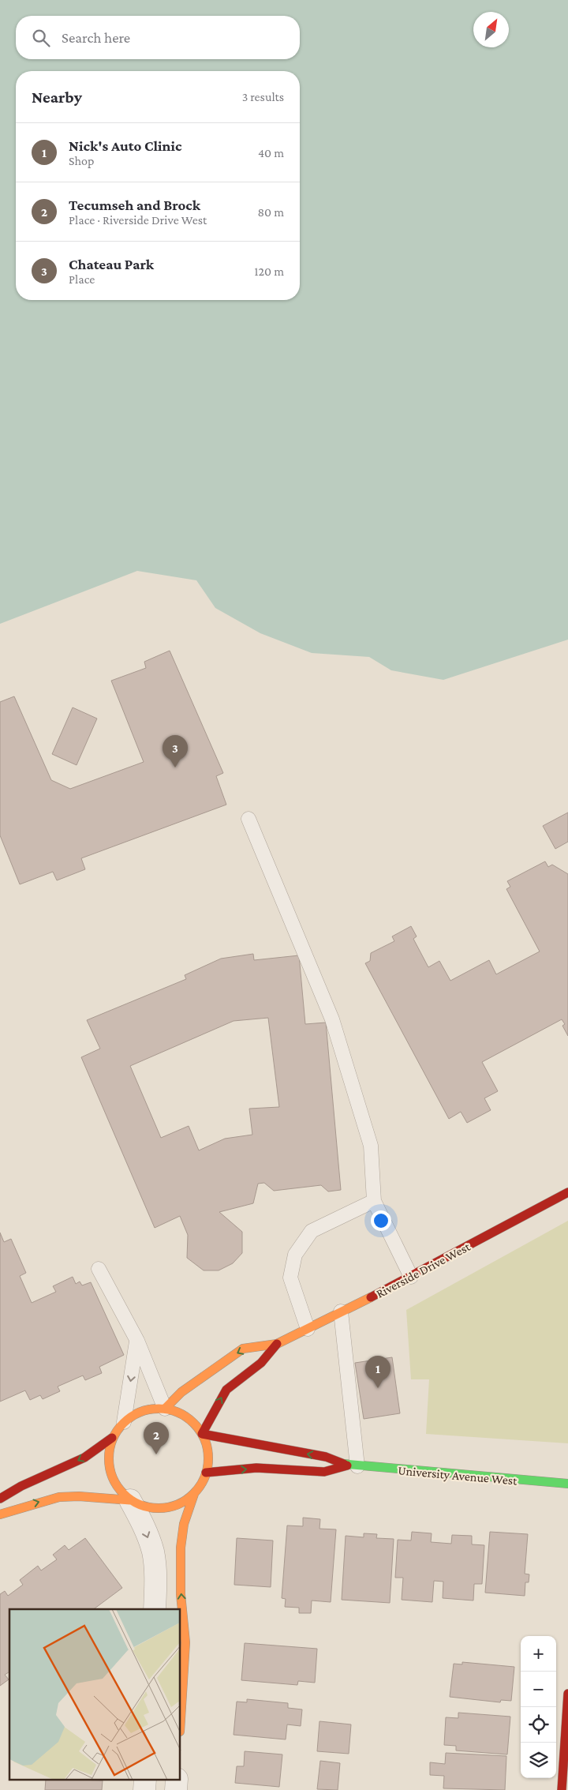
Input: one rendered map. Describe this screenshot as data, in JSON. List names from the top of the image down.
{
  "streets": {
    "main road": ["Riverside Drive West", "University Avenue West"]
  },
  "crossings": [
    ["Riverside Drive West", "University Avenue West"]
  ],
  "north": "top right",
  "page": {
    "search": "Search here",
    "heading": ["Nearby", "3 results"],
    "list": [
      {
        "mark": "1",
        "name": "Nick's Auto Clinic",
        "note": "Shop",
        "value": "40 m"
      },
      {
        "mark": "2",
        "name": "Tecumseh and Brock",
        "note": "Place · Riverside Drive West",
        "value": "80 m"
      },
      {
        "mark": "3",
        "name": "Chateau Park",
        "note": "Place",
        "value": "120 m"
      }
    ],
    "pins": ["3", "1", "2"],
    "map_buttons": ["+", "−"]
  }
}
